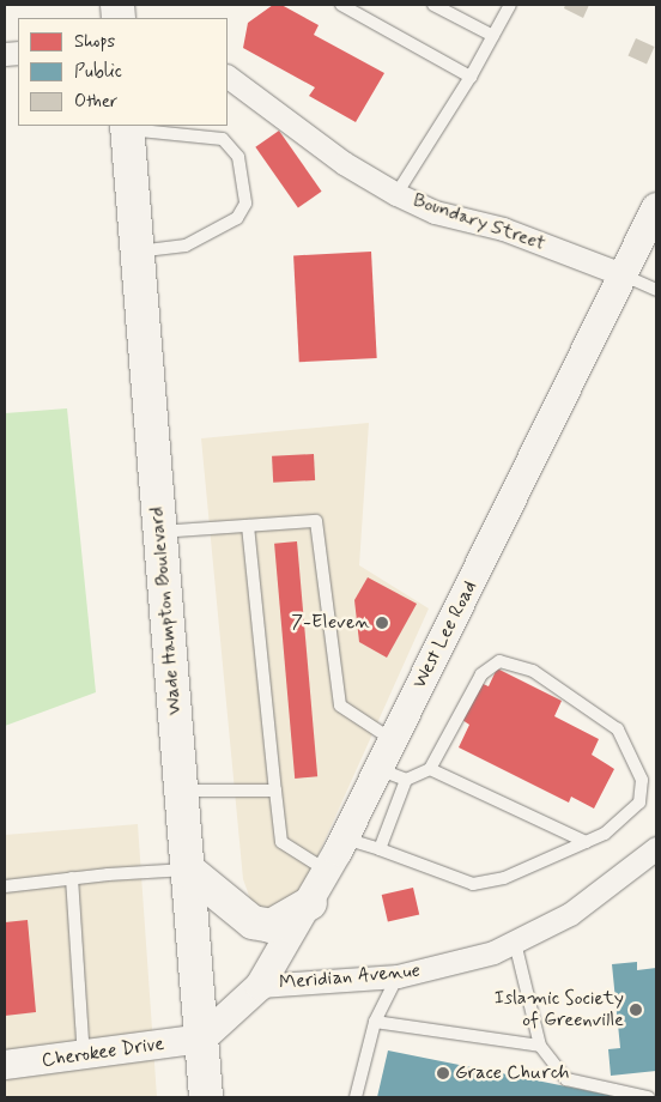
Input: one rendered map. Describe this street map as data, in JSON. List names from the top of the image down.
{
  "streets": {
    "main road": ["Wade Hampton Boulevard"],
    "street": [
      "Boundary Street",
      "West Lee Road",
      "Meridian Avenue",
      "Cherokee Drive"
    ]
  },
  "crossings": [
    ["Boundary Street", "West Lee Road"],
    ["Wade Hampton Boulevard", "West Lee Road"],
    ["Wade Hampton Boulevard", "Cherokee Drive"],
    ["West Lee Road", "Meridian Avenue"],
    ["West Lee Road", "Cherokee Drive"]
  ],
  "places": ["7-Eleven", "Islamic Society of Greenville", "Grace Church"],
  "legend": ["Shops", "Public", "Other"]
}
